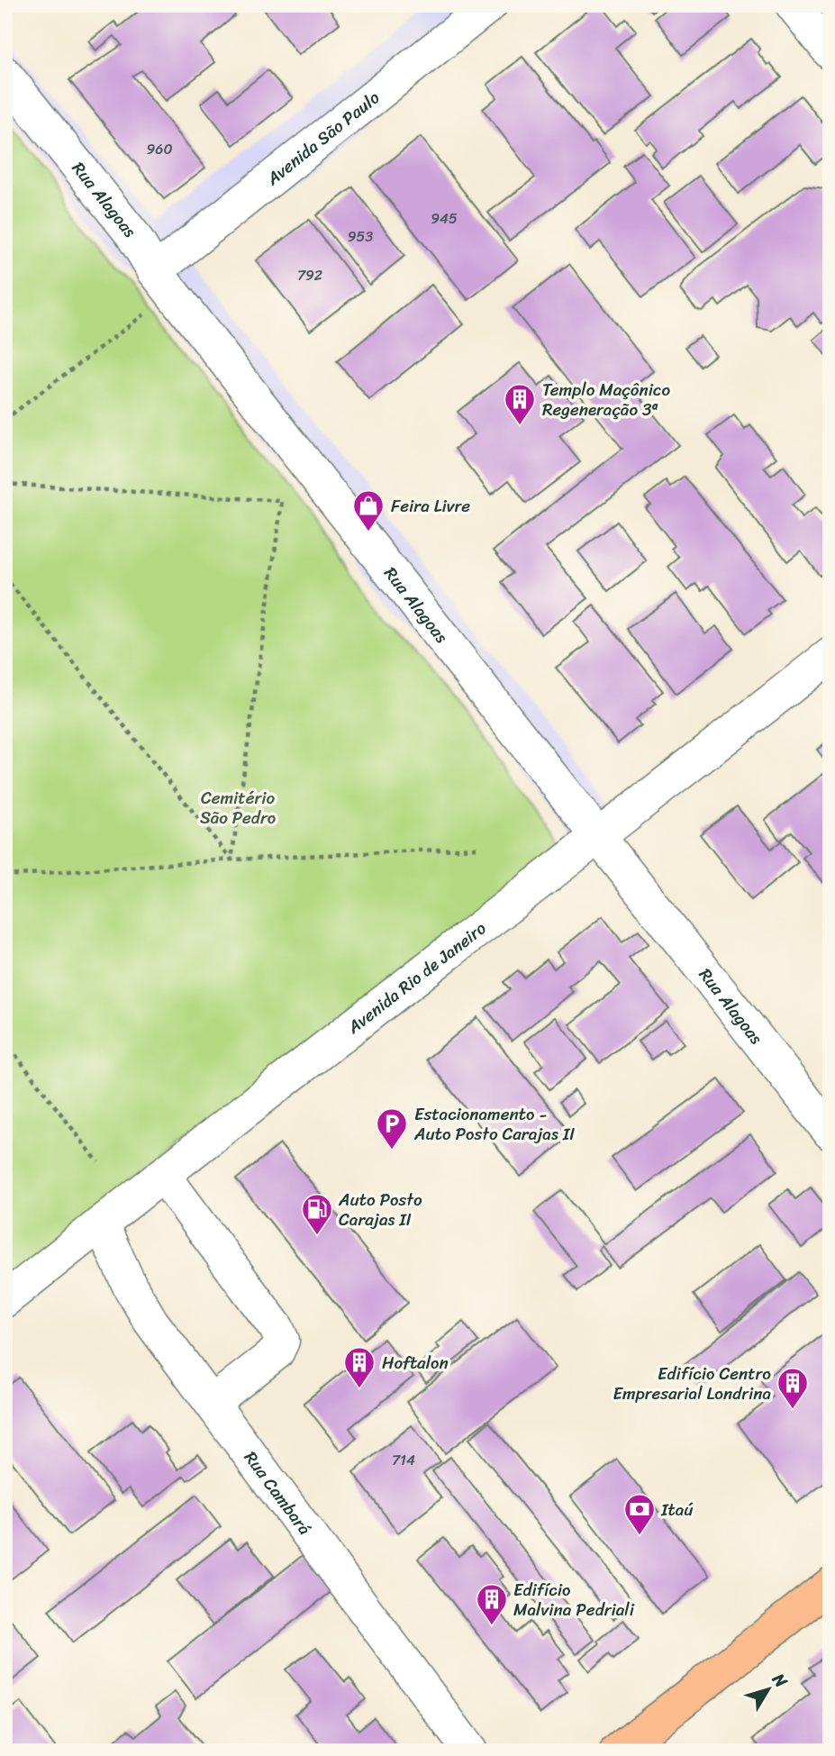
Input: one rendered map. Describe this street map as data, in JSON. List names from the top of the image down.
{
  "streets": {
    "street": [
      "Avenida São Paulo",
      "Rua Alagoas",
      "Avenida Rio de Janeiro",
      "Rua Cambará"
    ]
  },
  "crossings": [
    ["Avenida São Paulo", "Rua Alagoas"],
    ["Rua Alagoas", "Avenida Rio de Janeiro"],
    ["Avenida Rio de Janeiro", "Rua Cambará"]
  ],
  "parks": ["Cemitério São Pedro"],
  "places": {
    "building": [
      "Templo Maçônico Regeneração 3ª",
      "Hoftalon",
      "Edifício Centro Empresarial Londrina",
      "Edifício Malvina Pedriali"
    ],
    "shop": ["Feira Livre"],
    "parking": ["Estacionamento - Auto Posto Carajas II"],
    "fuel station": ["Auto Posto Carajas II"],
    "bank": ["Itaú"]
  },
  "house_numbers": [
    "960",
    "945",
    "953",
    "792",
    "714"
  ],
  "north": "top right"
}
